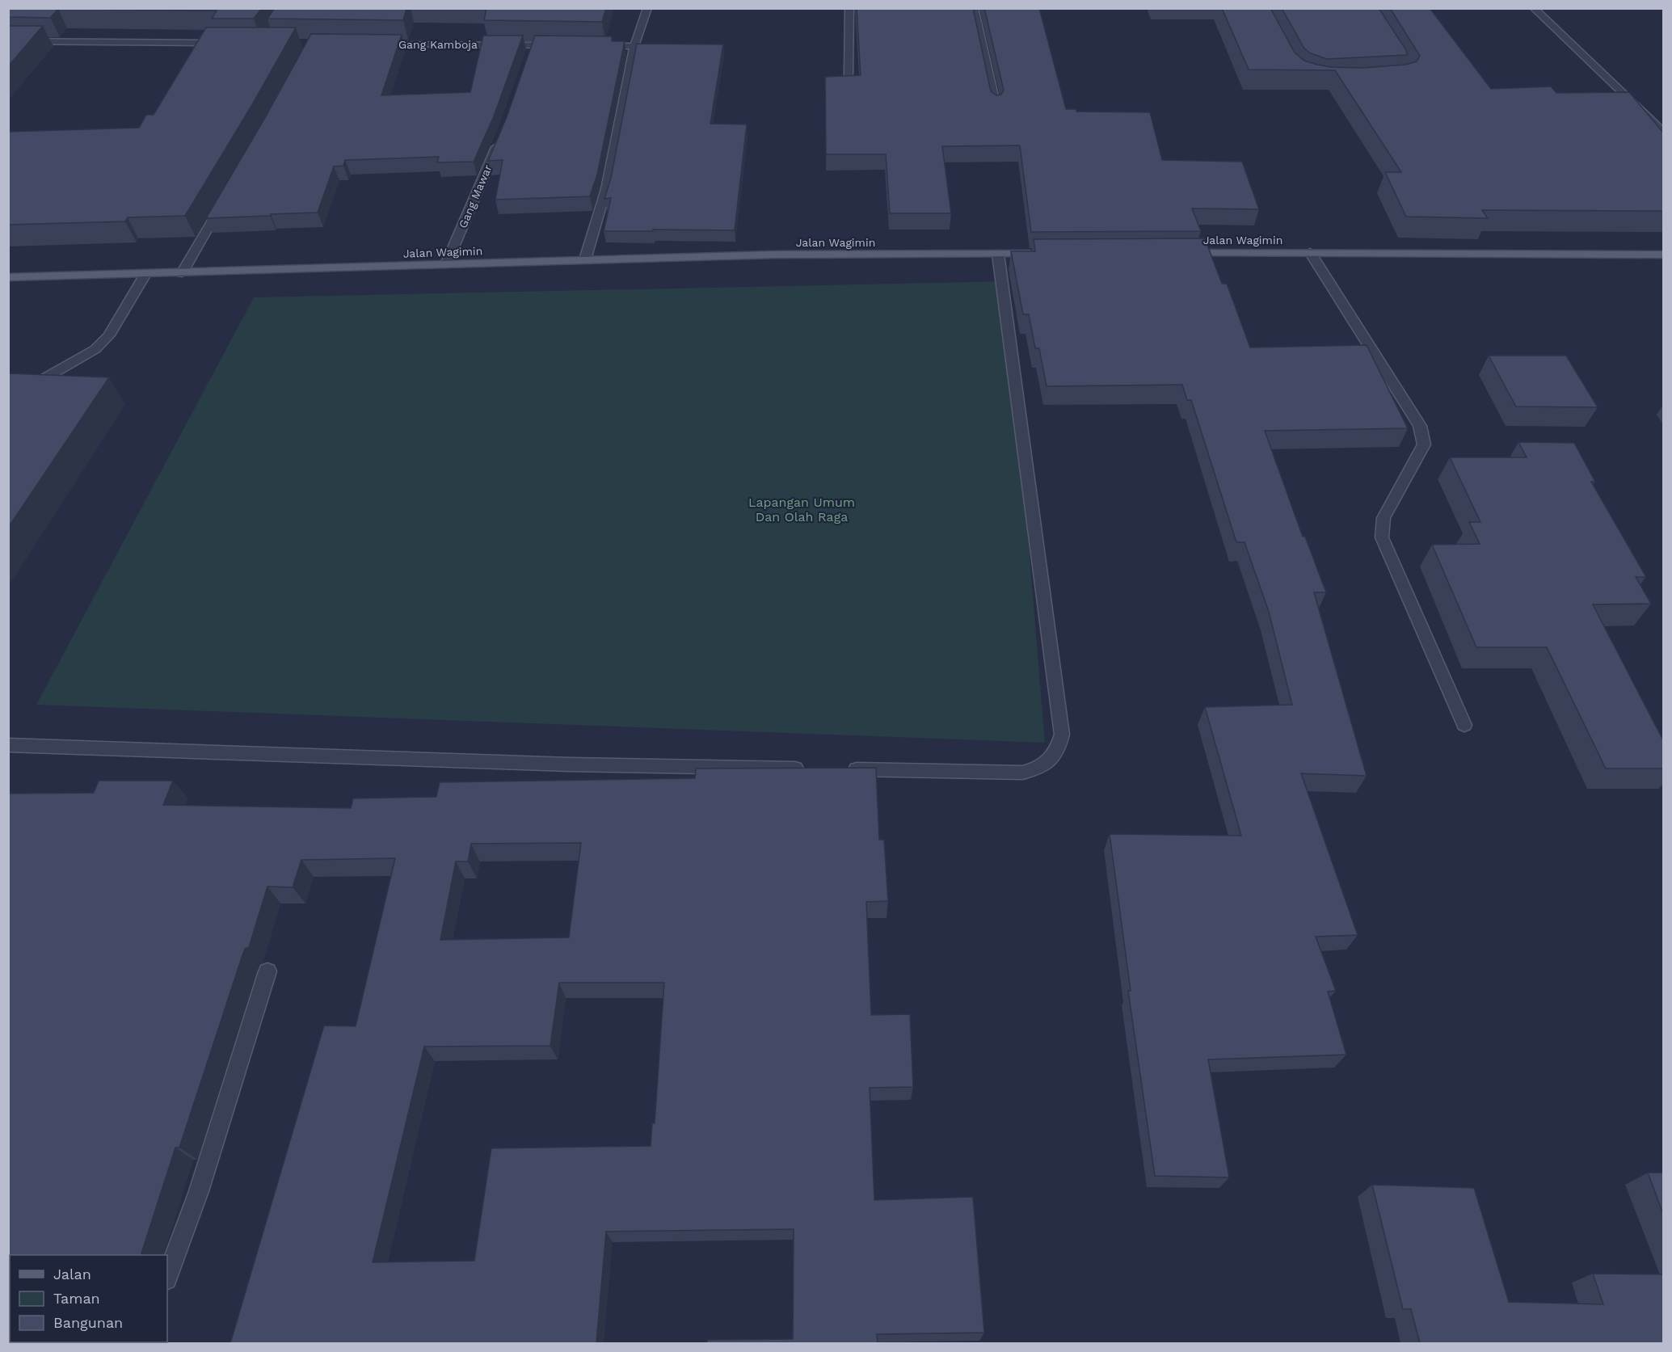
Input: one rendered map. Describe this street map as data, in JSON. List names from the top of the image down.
{
  "streets": {
    "main road": ["Jalan Wagimin"],
    "street": ["Gang Kamboja", "Gang Mawar"]
  },
  "crossings": [
    ["Gang Mawar", "Jalan Wagimin"]
  ],
  "parks": ["Lapangan Umum Dan Olah Raga"],
  "legend": ["Jalan", "Taman", "Bangunan"]
}
